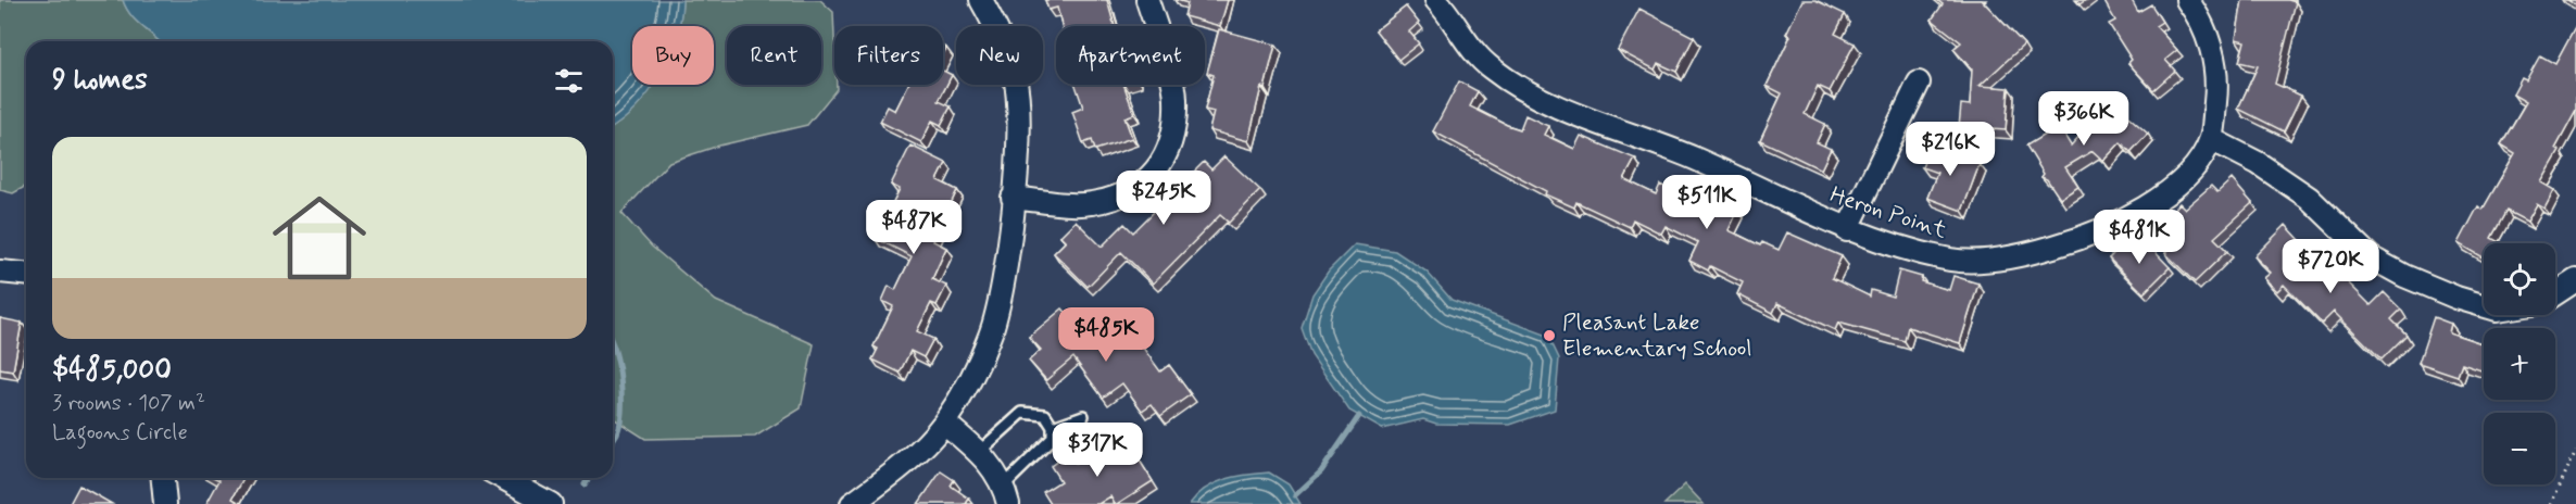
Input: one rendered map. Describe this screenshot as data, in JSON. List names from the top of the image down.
{
  "streets": {
    "street": ["Heron Point"]
  },
  "places": ["Pleasant Lake Elementary School"],
  "page": {
    "chip": [
      "Buy",
      "Rent",
      "Filters",
      "New",
      "Apartment"
    ],
    "heading": "9 homes",
    "price": [
      "$366K",
      "$216K",
      "$245K",
      "$511K",
      "$487K",
      "$481K",
      "$720K",
      "$485K",
      "$317K"
    ],
    "list": [
      {
        "name": "$485,000",
        "note": "3 rooms · 107 m² · Lagoons Circle"
      }
    ],
    "map_buttons": ["+", "−"]
  }
}
